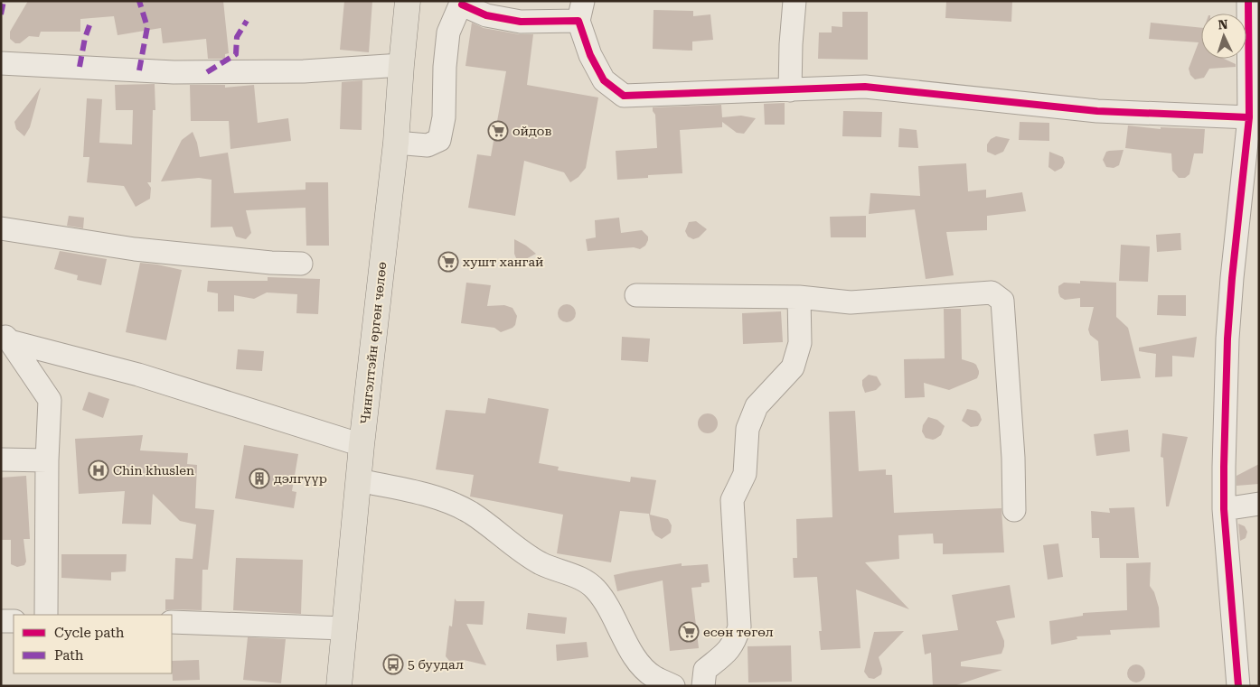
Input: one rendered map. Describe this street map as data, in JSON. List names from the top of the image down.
{
  "streets": {
    "main road": ["Чингэлтэйн өргөн чөлөө"]
  },
  "places": {
    "supermarket": ["ойдов", "хушт хангай", "есөн төгөл"],
    "hospital": ["Chin khuslen"],
    "building": ["дэлгүүр"],
    "bus stop": ["5 буудал"]
  },
  "legend": ["Cycle path", "Path"],
  "north": "top"
}
